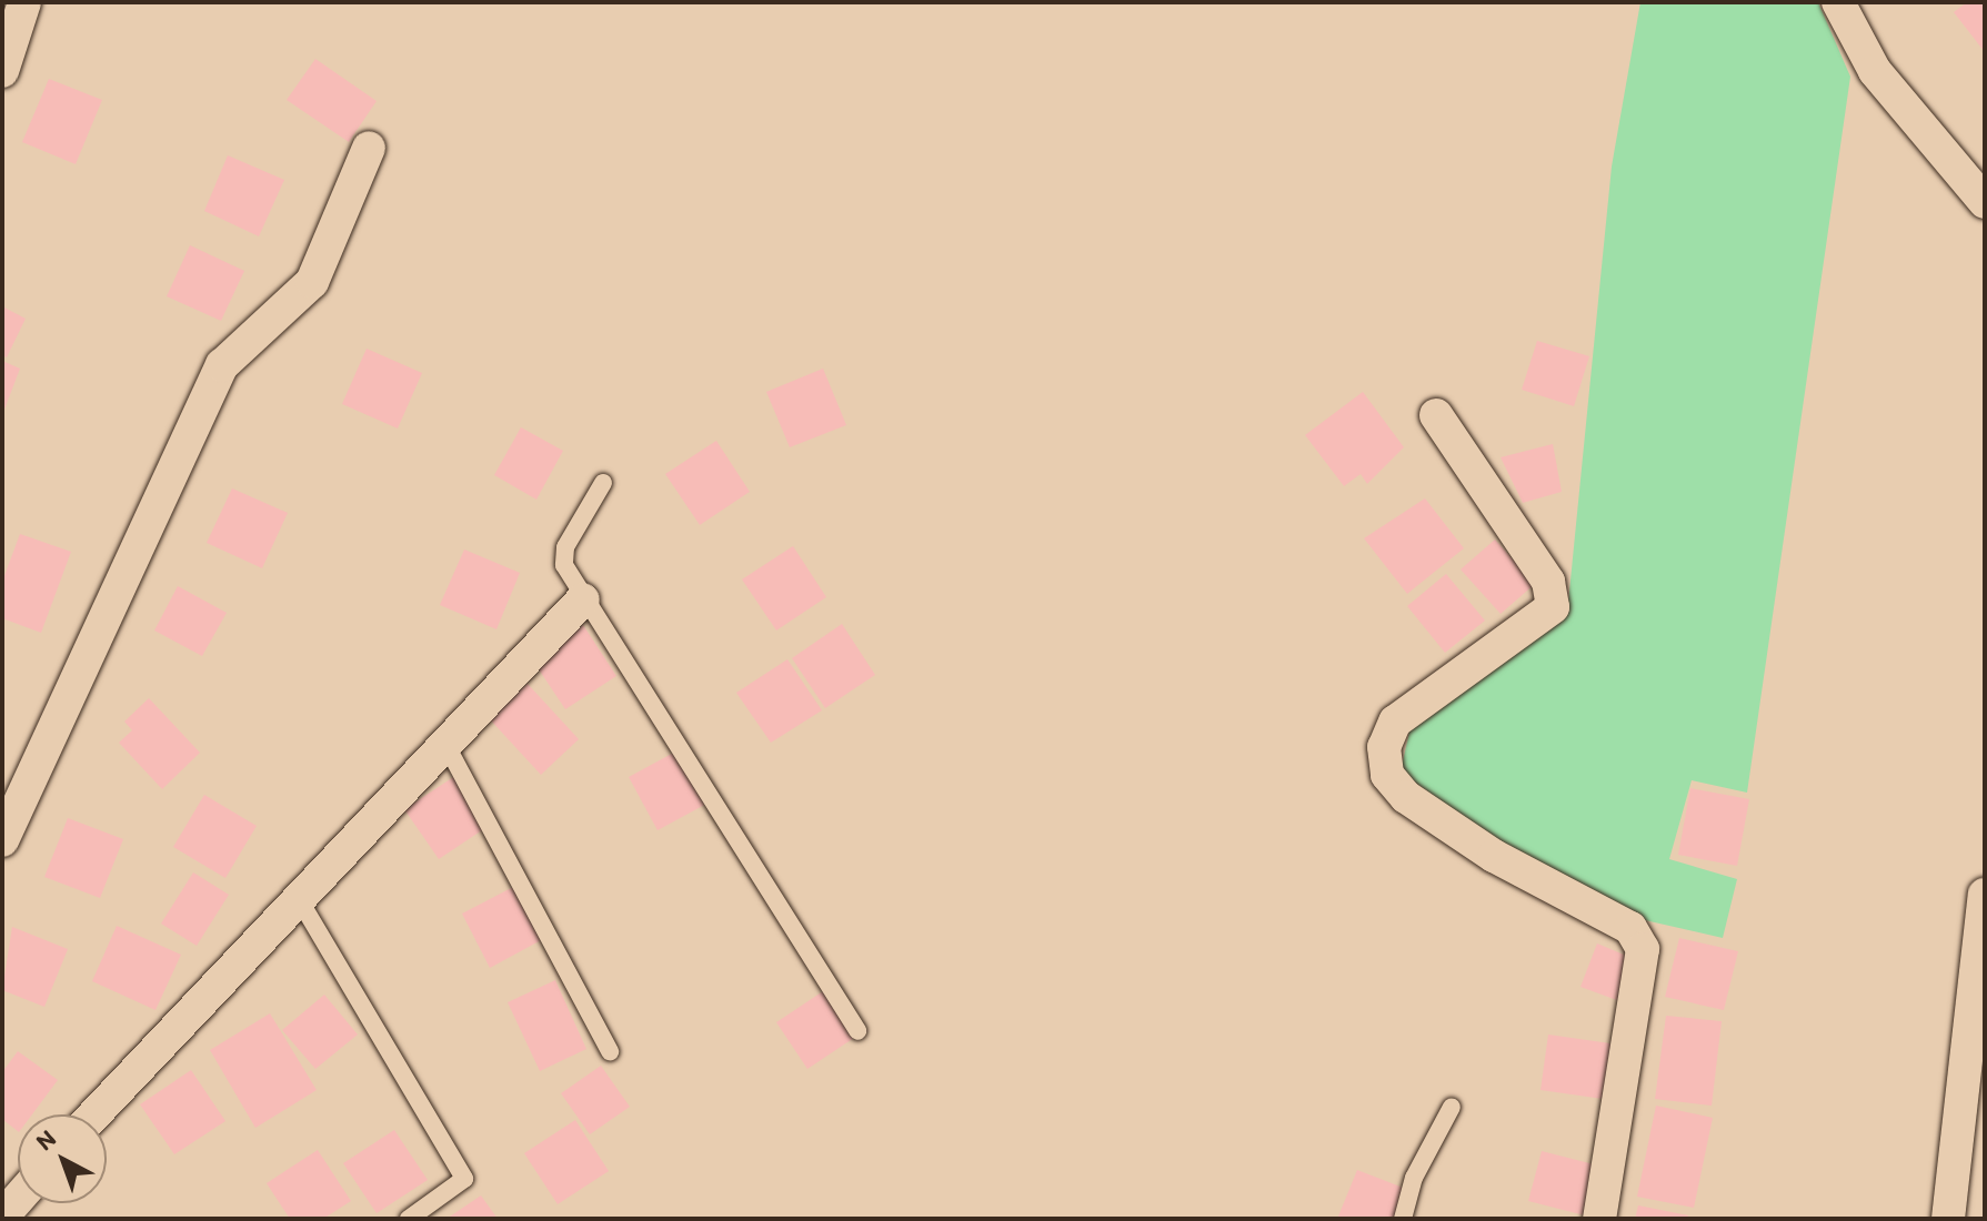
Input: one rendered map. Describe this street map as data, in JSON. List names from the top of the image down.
{
  "north": "top left"
}
